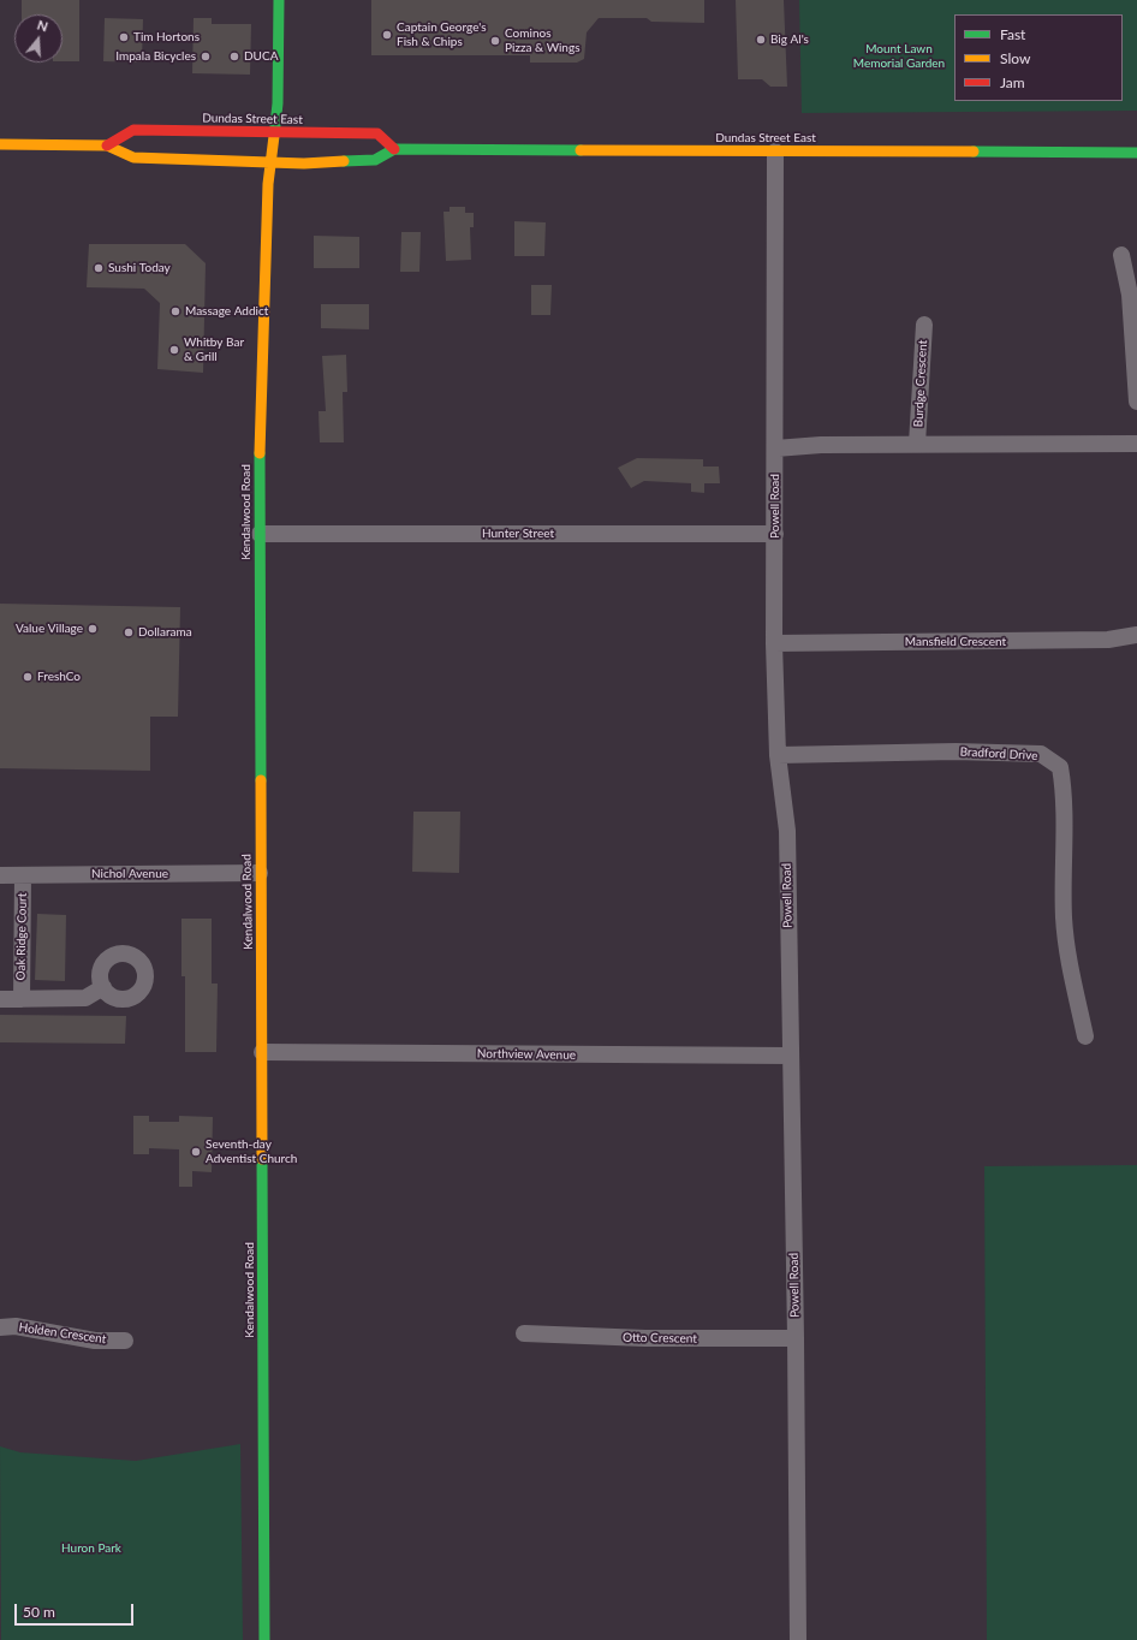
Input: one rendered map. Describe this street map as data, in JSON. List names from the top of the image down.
{
  "streets": {
    "street": [
      "Dundas Street East",
      "Burdge Crescent",
      "Powell Road",
      "Kendalwood Road",
      "Hunter Street",
      "Mansfield Crescent",
      "Bradford Drive",
      "Nichol Avenue",
      "Oak Ridge Court",
      "Northview Avenue",
      "Holden Crescent",
      "Otto Crescent"
    ]
  },
  "crossings": [
    ["Dundas Street East", "Powell Road"],
    ["Dundas Street East", "Kendalwood Road"],
    ["Powell Road", "Hunter Street"],
    ["Powell Road", "Mansfield Crescent"],
    ["Powell Road", "Bradford Drive"],
    ["Powell Road", "Northview Avenue"],
    ["Powell Road", "Otto Crescent"],
    ["Kendalwood Road", "Hunter Street"],
    ["Kendalwood Road", "Nichol Avenue"],
    ["Kendalwood Road", "Northview Avenue"],
    ["Nichol Avenue", "Oak Ridge Court"]
  ],
  "parks": ["Mount Lawn Memorial Garden", "Huron Park"],
  "places": [
    "Captain George's Fish & Chips",
    "Tim Hortons",
    "Big Al's",
    "Cominos Pizza & Wings",
    "Impala Bicycles",
    "DUCA",
    "Sushi Today",
    "Massage Addict",
    "Whitby Bar & Grill",
    "Value Village",
    "Dollarama",
    "FreshCo",
    "Seventh-day Adventist Church"
  ],
  "legend": ["Fast", "Slow", "Jam"],
  "scale_bar": "50 m",
  "north": "top"
}
